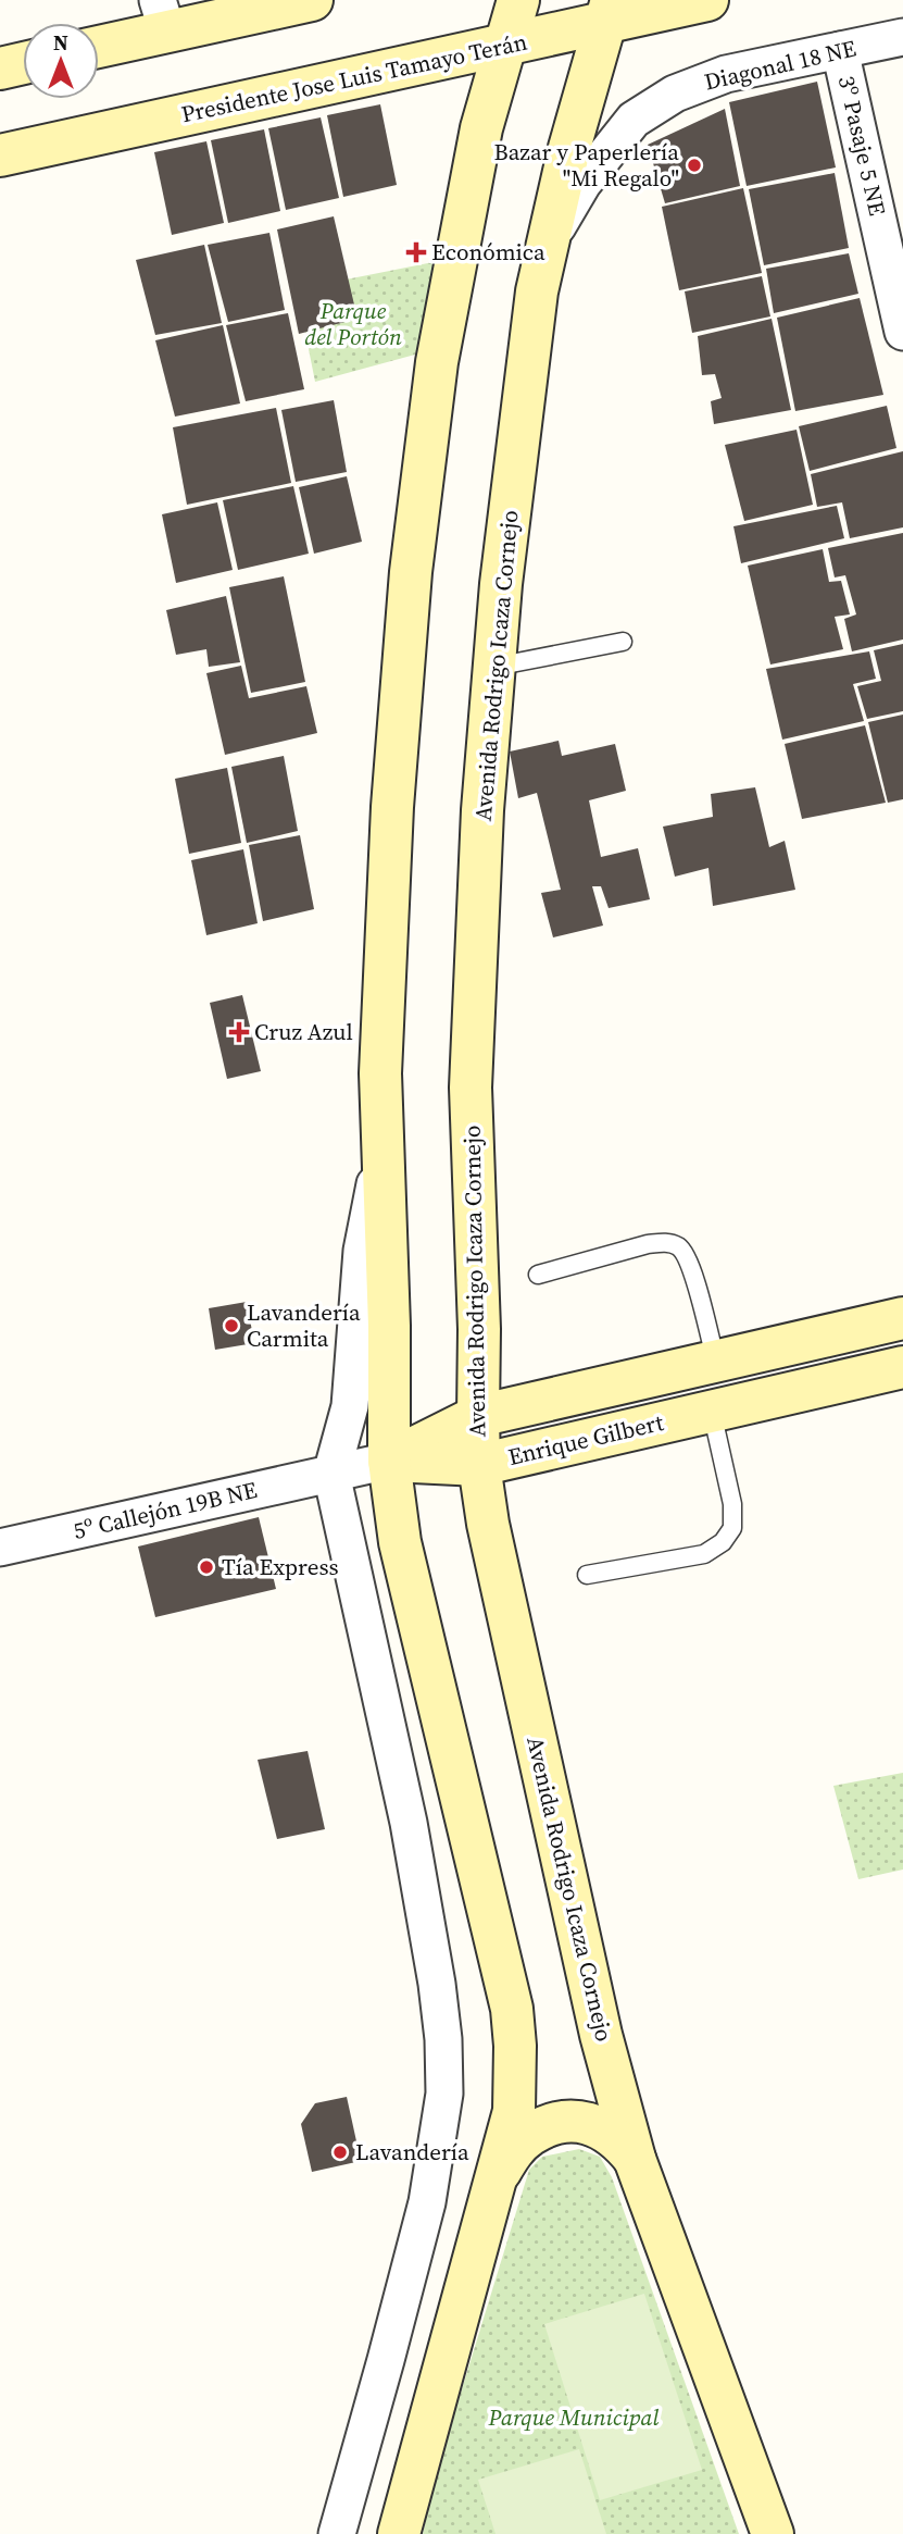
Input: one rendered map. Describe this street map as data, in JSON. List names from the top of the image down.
{
  "streets": {
    "street": [
      "Diagonal 18 NE",
      "Presidente Jose Luis Tamayo Terán",
      "3º Pasaje 5 NE",
      "Avenida Rodrigo Icaza Cornejo",
      "Enrique Gilbert",
      "5º Callejón 19B NE"
    ]
  },
  "crossings": [
    ["Diagonal 18 NE", "3º Pasaje 5 NE"],
    ["Diagonal 18 NE", "Avenida Rodrigo Icaza Cornejo"],
    ["Presidente Jose Luis Tamayo Terán", "Avenida Rodrigo Icaza Cornejo"],
    ["Avenida Rodrigo Icaza Cornejo", "Enrique Gilbert"],
    ["Enrique Gilbert", "5º Callejón 19B NE"]
  ],
  "parks": ["Parque del Portón", "Parque Municipal"],
  "places": {
    "other": [
      "Bazar y Paperlería \"Mi Regalo\"",
      "Lavandería Carmita",
      "Tía Express",
      "Lavandería"
    ],
    "health": ["Económica", "Cruz Azul"]
  },
  "north": "top"
}
